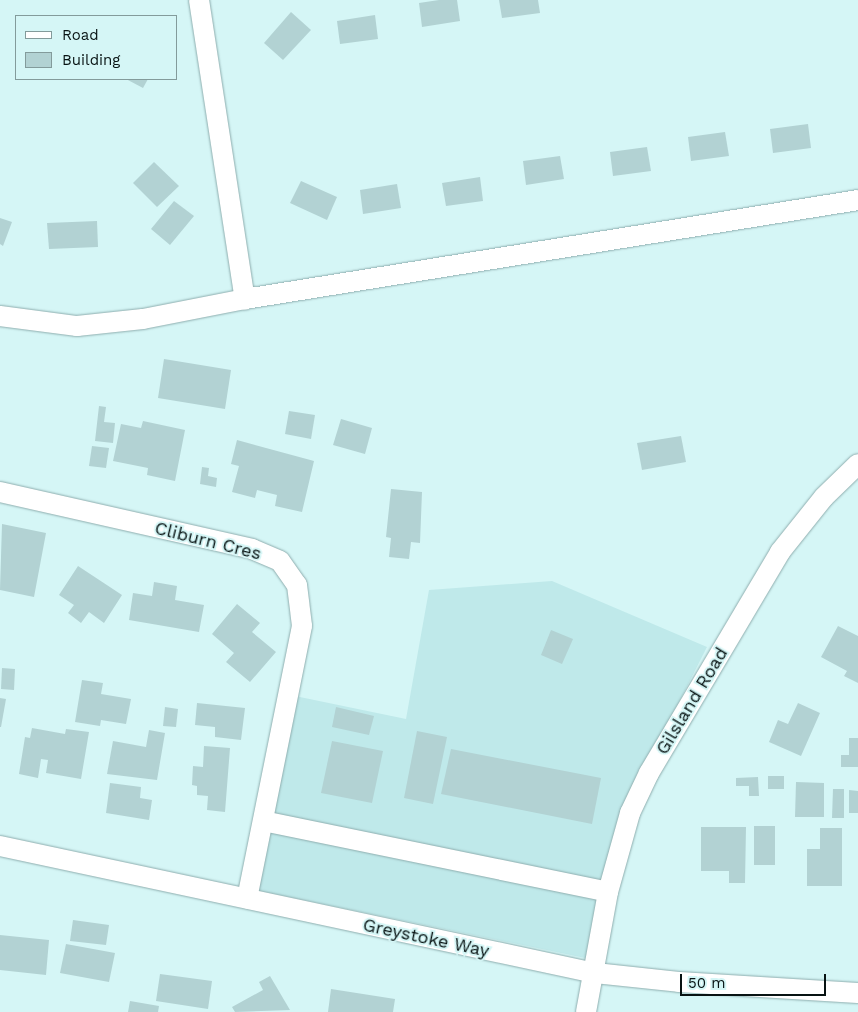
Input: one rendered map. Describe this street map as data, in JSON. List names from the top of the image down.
{
  "streets": {
    "street": ["Cliburn Cres", "Gilsland Road", "Greystoke Way"]
  },
  "crossings": [
    ["Cliburn Cres", "Greystoke Way"],
    ["Gilsland Road", "Greystoke Way"]
  ],
  "legend": ["Road", "Building"],
  "scale_bar": "50 m"
}
